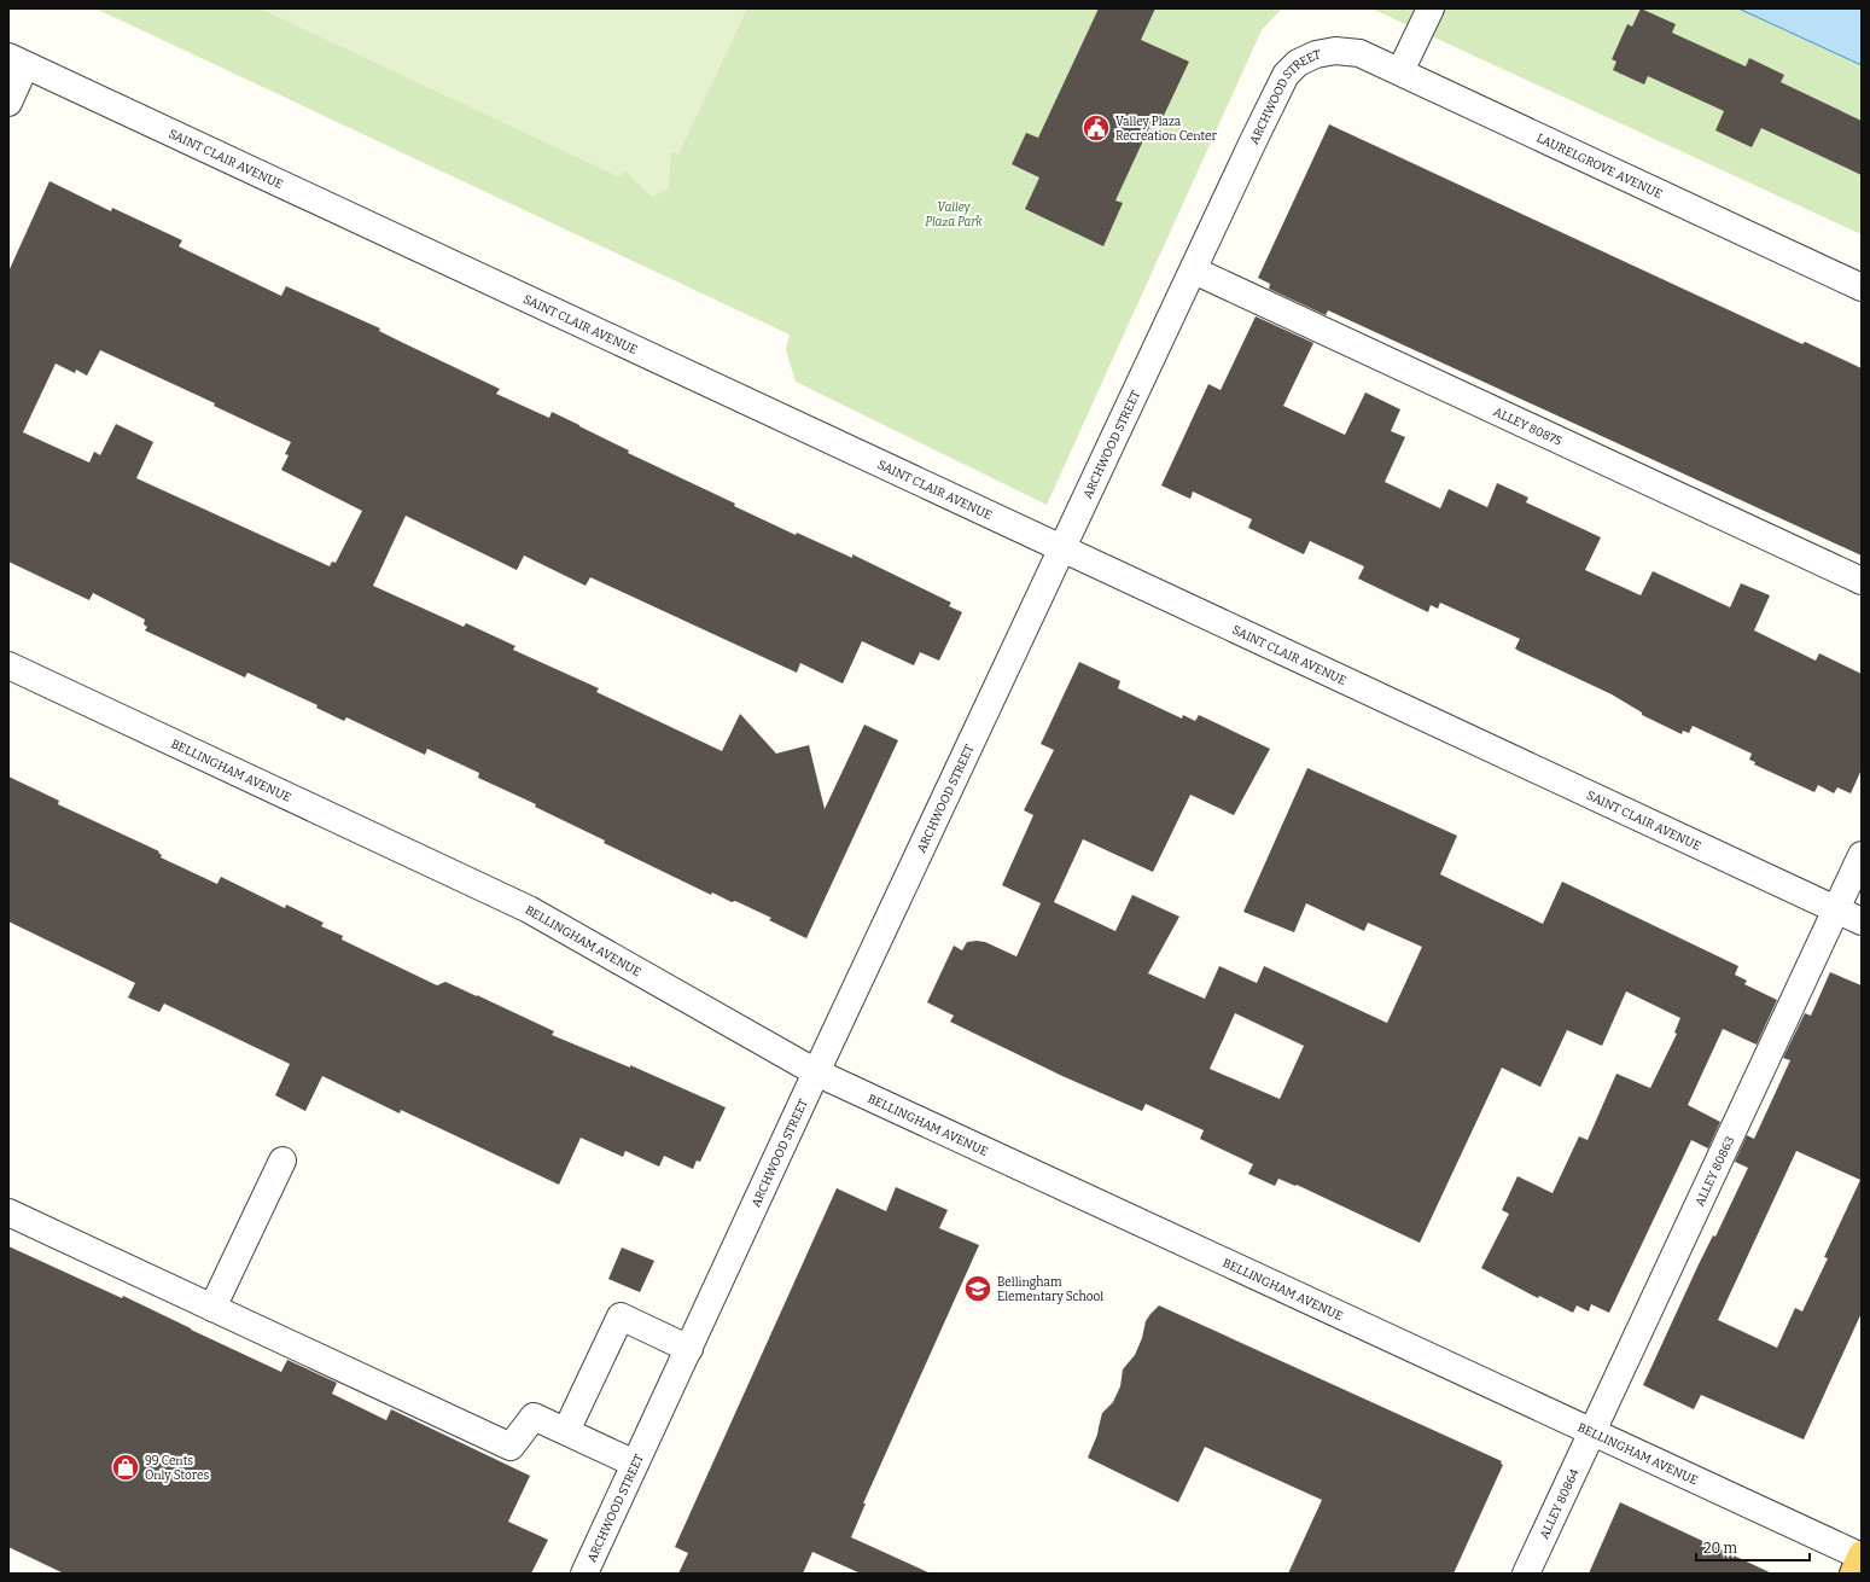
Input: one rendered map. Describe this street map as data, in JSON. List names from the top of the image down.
{
  "streets": {
    "street": [
      "ARCHWOOD STREET",
      "SAINT CLAIR AVENUE",
      "LAURELGROVE AVENUE",
      "ALLEY 80875",
      "BELLINGHAM AVENUE",
      "ALLEY 80863",
      "ALLEY 80864"
    ]
  },
  "crossings": [
    ["ARCHWOOD STREET", "SAINT CLAIR AVENUE"],
    ["ARCHWOOD STREET", "LAURELGROVE AVENUE"],
    ["ARCHWOOD STREET", "ALLEY 80875"],
    ["ARCHWOOD STREET", "BELLINGHAM AVENUE"],
    ["SAINT CLAIR AVENUE", "ALLEY 80863"],
    ["BELLINGHAM AVENUE", "ALLEY 80863"],
    ["BELLINGHAM AVENUE", "ALLEY 80864"],
    ["ALLEY 80863", "ALLEY 80864"]
  ],
  "parks": ["Valley Plaza Park"],
  "places": {
    "public building": ["Valley Plaza Recreation Center"],
    "school or university": ["Bellingham Elementary School"],
    "shop": ["99 Cents Only Stores"]
  },
  "scale_bar": "20 m"
}
